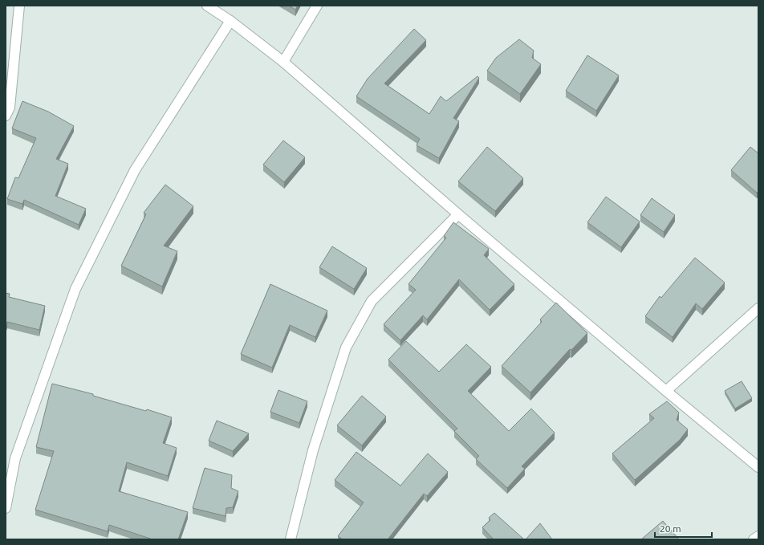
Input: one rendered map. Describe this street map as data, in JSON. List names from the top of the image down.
{
  "scale_bar": "20 m"
}
